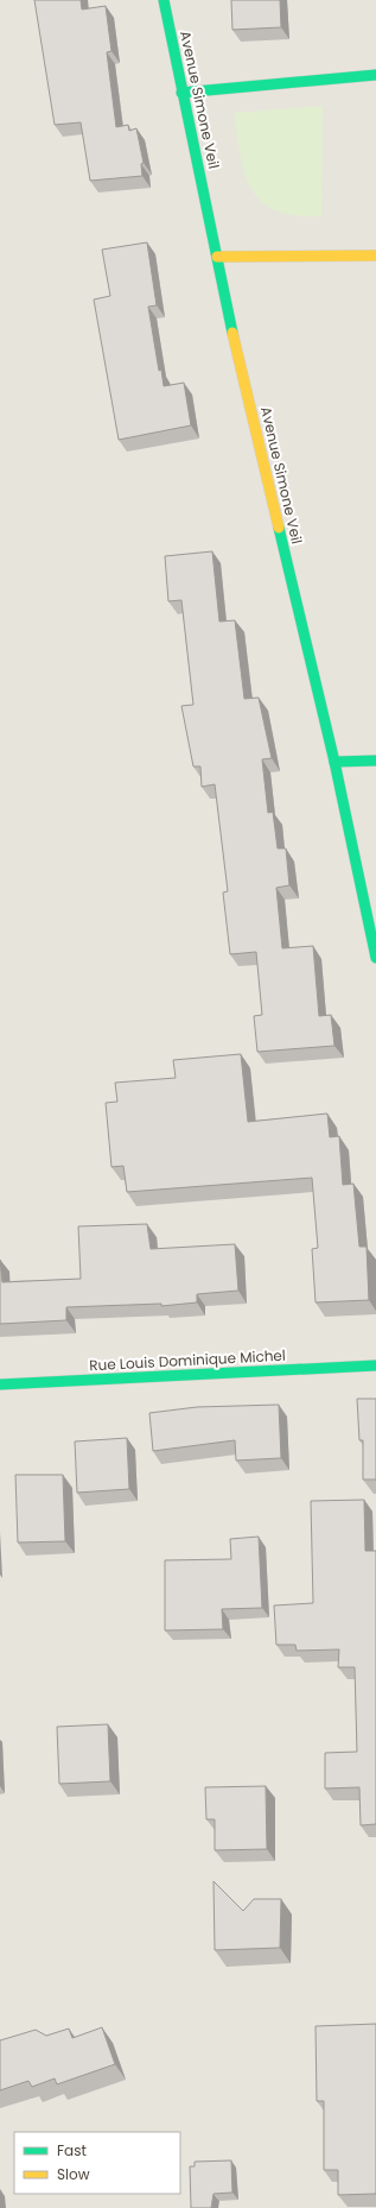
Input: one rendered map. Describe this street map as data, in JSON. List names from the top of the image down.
{
  "streets": {
    "street": ["Avenue Simone Veil", "Rue Louis Dominique Michel"]
  },
  "legend": ["Fast", "Slow"]
}
